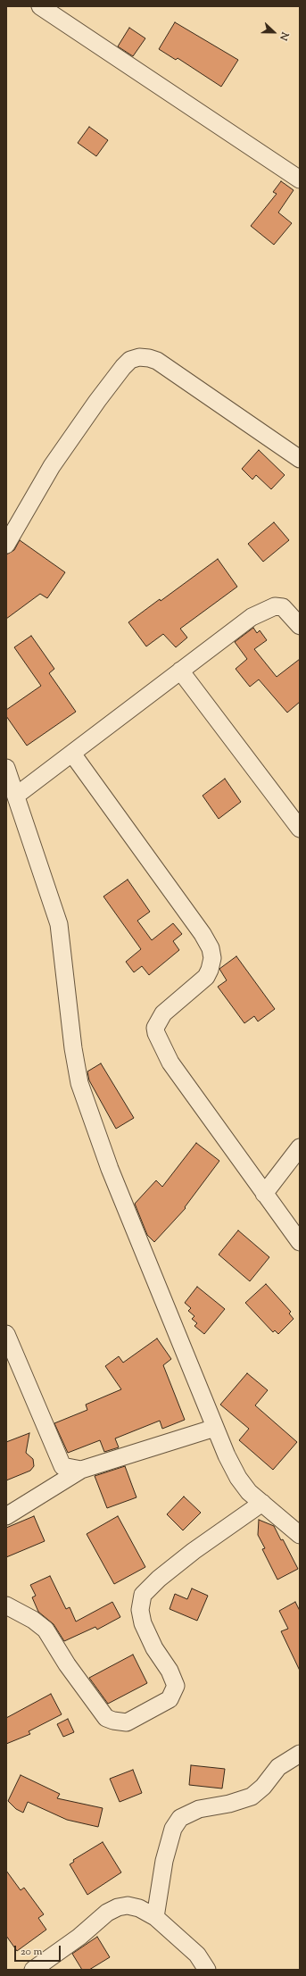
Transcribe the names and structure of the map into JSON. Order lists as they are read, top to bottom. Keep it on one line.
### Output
{"scale_bar":"20 m","north":"right"}
